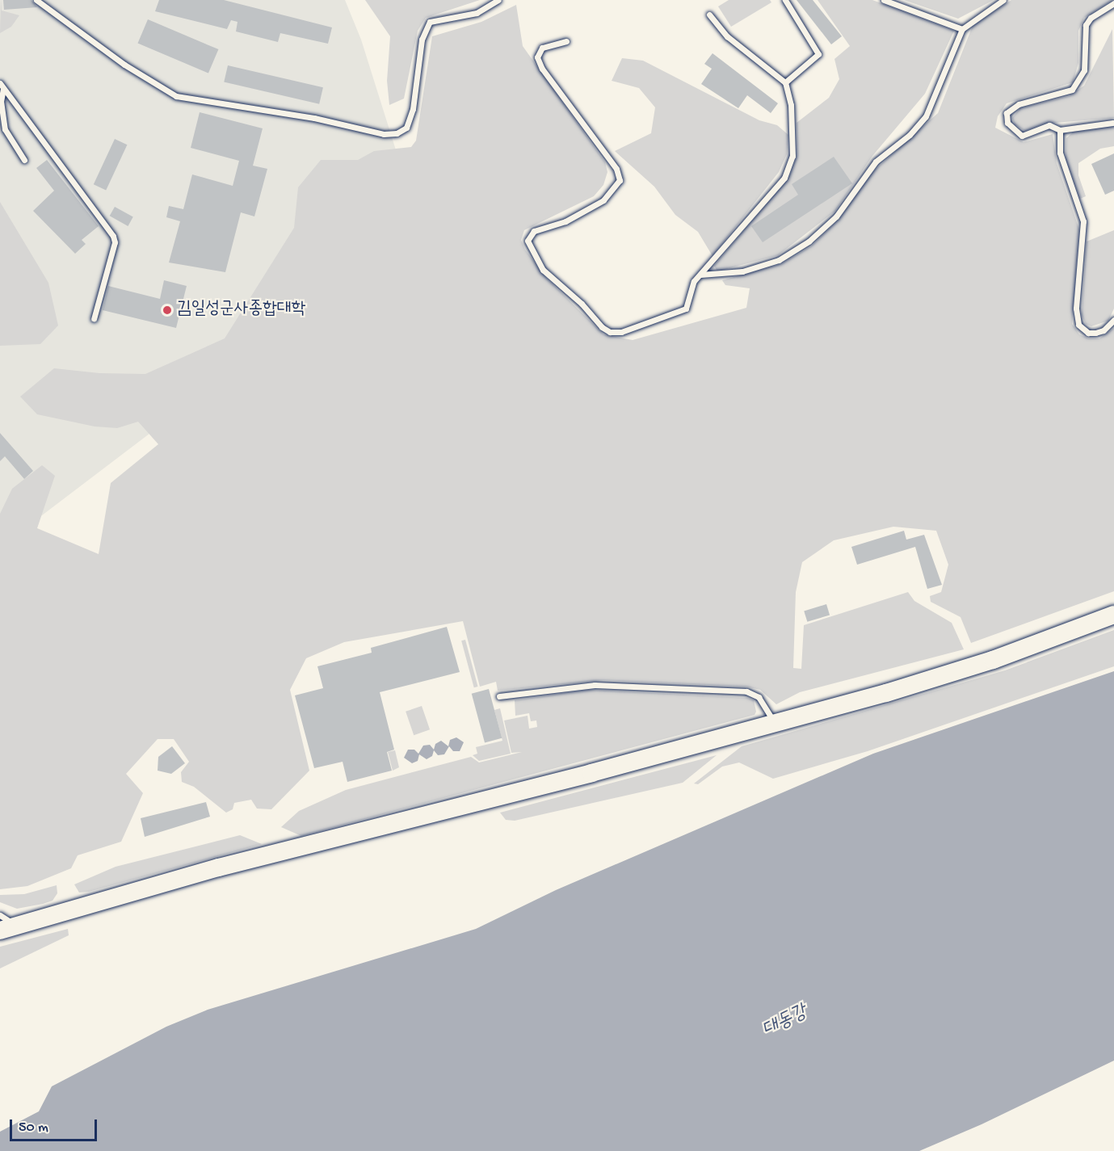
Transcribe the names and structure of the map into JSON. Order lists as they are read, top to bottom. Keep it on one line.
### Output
{"water":["대동강"],"places":["김일성군사종합대학"],"scale_bar":"50 m"}
